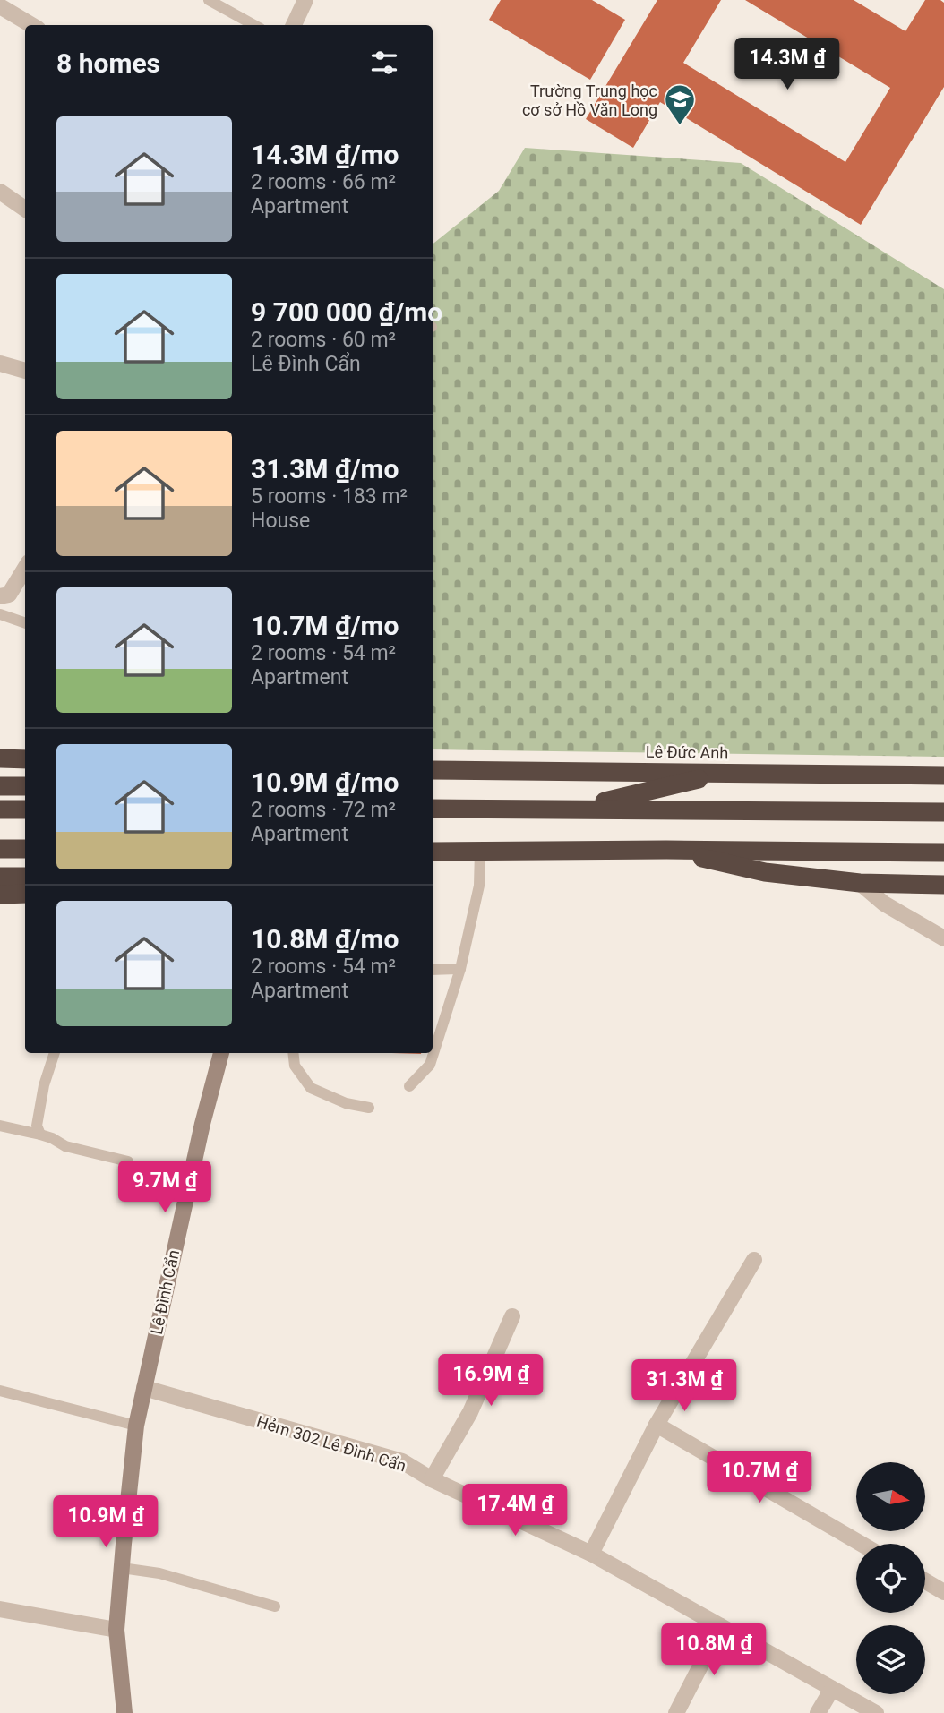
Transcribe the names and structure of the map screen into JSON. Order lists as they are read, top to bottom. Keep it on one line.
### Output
{"streets":{"highway":["Lê Đức Anh"],"street":["Lê Đình Cẩn","Hẻm 302 Lê Đình Cẩn"]},"crossings":[["Lê Đình Cẩn","Hẻm 302 Lê Đình Cẩn"]],"places":{"school or university":["Trường Trung học cơ sở Hồ Văn Long"]},"north":"right","page":{"heading":"8 homes","price":["14.3M ₫","9.7M ₫","16.9M ₫","31.3M ₫","10.7M ₫","17.4M ₫","10.9M ₫","10.8M ₫"],"list":[{"name":"14.3M ₫/mo","note":"2 rooms · 66 m² · Apartment"},{"name":"9 700 000 ₫/mo","note":"2 rooms · 60 m² · Lê Đình Cẩn"},{"name":"31.3M ₫/mo","note":"5 rooms · 183 m² · House"},{"name":"10.7M ₫/mo","note":"2 rooms · 54 m² · Apartment"},{"name":"10.9M ₫/mo","note":"2 rooms · 72 m² · Apartment"},{"name":"10.8M ₫/mo","note":"2 rooms · 54 m² · Apartment"}]}}
